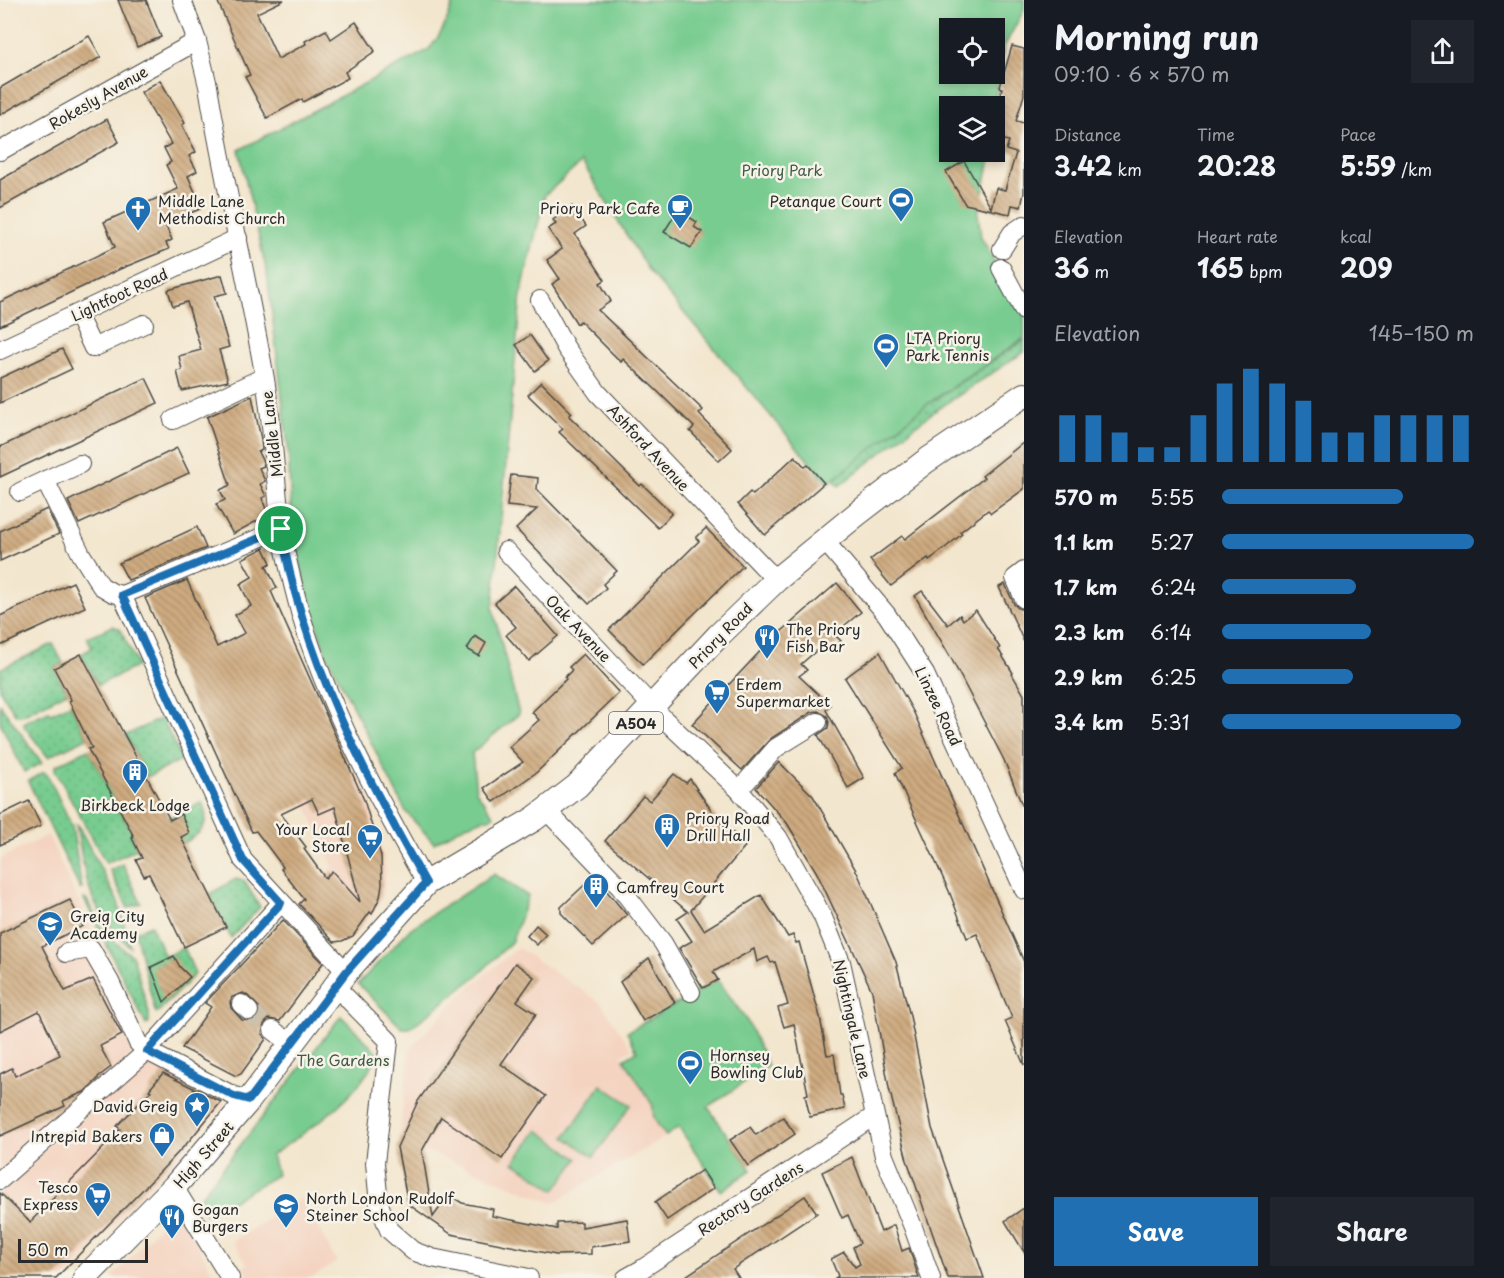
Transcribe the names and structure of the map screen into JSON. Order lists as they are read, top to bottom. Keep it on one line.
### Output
{"streets":{"main road":["Priory Road","A504","High Street"],"street":["Rokesly Avenue","Lightfoot Road","Middle Lane","Ashford Avenue","Oak Avenue","Linzee Road","Nightingale Lane","Rectory Gardens"]},"crossings":[["Rokesly Avenue","Middle Lane"],["Lightfoot Road","Middle Lane"],["Middle Lane","Priory Road"],["Middle Lane","High Street"],["Ashford Avenue","Priory Road"],["Oak Avenue","Priory Road"],["Oak Avenue","Nightingale Lane"],["Priory Road","Linzee Road"],["Priory Road","Nightingale Lane"],["Priory Road","High Street"],["Nightingale Lane","Rectory Gardens"]],"parks":["Priory Park","The Gardens"],"places":{"sports":["Petanque Court","LTA Priory Park Tennis","Hornsey Bowling Club"],"cafe":["Priory Park Cafe"],"church":["Middle Lane Methodist Church"],"restaurant":["The Priory Fish Bar","Gogan Burgers"],"supermarket":["Erdem Supermarket","Your Local Store","Tesco Express"],"building":["Birkbeck Lodge","Priory Road Drill Hall","Camfrey Court"],"school or university":["Greig City Academy","North London Rudolf Steiner School"],"place":["David Greig"],"shop":["Intrepid Bakers"]},"scale_bar":"50 m","page":{"heading":["Morning run","09:10 · 6 × 570 m"],"stats":[["Distance","3.42 km"],["Time","20:28"],["Pace","5:59 /km"],["Elevation","36 m"],["Heart rate","165 bpm"],["kcal","209"]],"chart":["Elevation","145–150 m"],"list":[{"name":"570 m","note":"5:55"},{"name":"1.1 km","note":"5:27"},{"name":"1.7 km","note":"6:24"},{"name":"2.3 km","note":"6:14"},{"name":"2.9 km","note":"6:25"},{"name":"3.4 km","note":"5:31"}],"buttons":["Save","Share"],"scale":"50 m"}}
